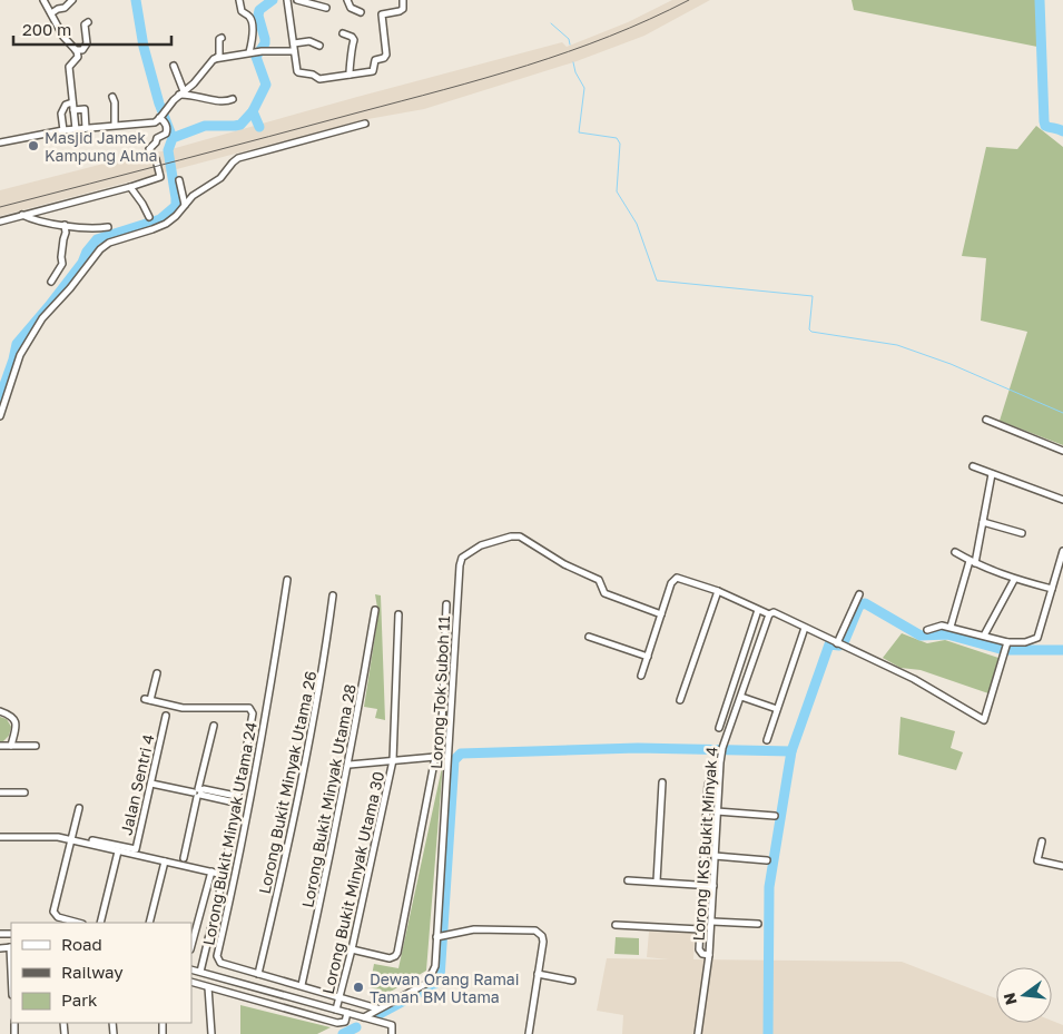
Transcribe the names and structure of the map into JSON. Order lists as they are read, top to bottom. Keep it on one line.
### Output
{"streets":{"street":["Lorong Tok Suboh 11","Lorong Bukit Minyak Utama 26","Jalan Sentri 4","Lorong Bukit Minyak Utama 28","Lorong Bukit Minyak Utama 24","Lorong IKS Bukit Minyak 4","Lorong Bukit Minyak Utama 30"]},"crossings":[["Lorong Tok Suboh 11","Lorong Bukit Minyak Utama 24"],["Lorong Bukit Minyak Utama 26","Lorong Bukit Minyak Utama 24"],["Lorong Bukit Minyak Utama 28","Lorong Bukit Minyak Utama 24"],["Lorong Bukit Minyak Utama 24","Lorong Bukit Minyak Utama 30"]],"places":["Masjid Jamek Kampung Alma","Dewan Orang Ramai Taman BM Utama"],"legend":["Road","Railway","Park"],"scale_bar":"200 m","north":"left"}
